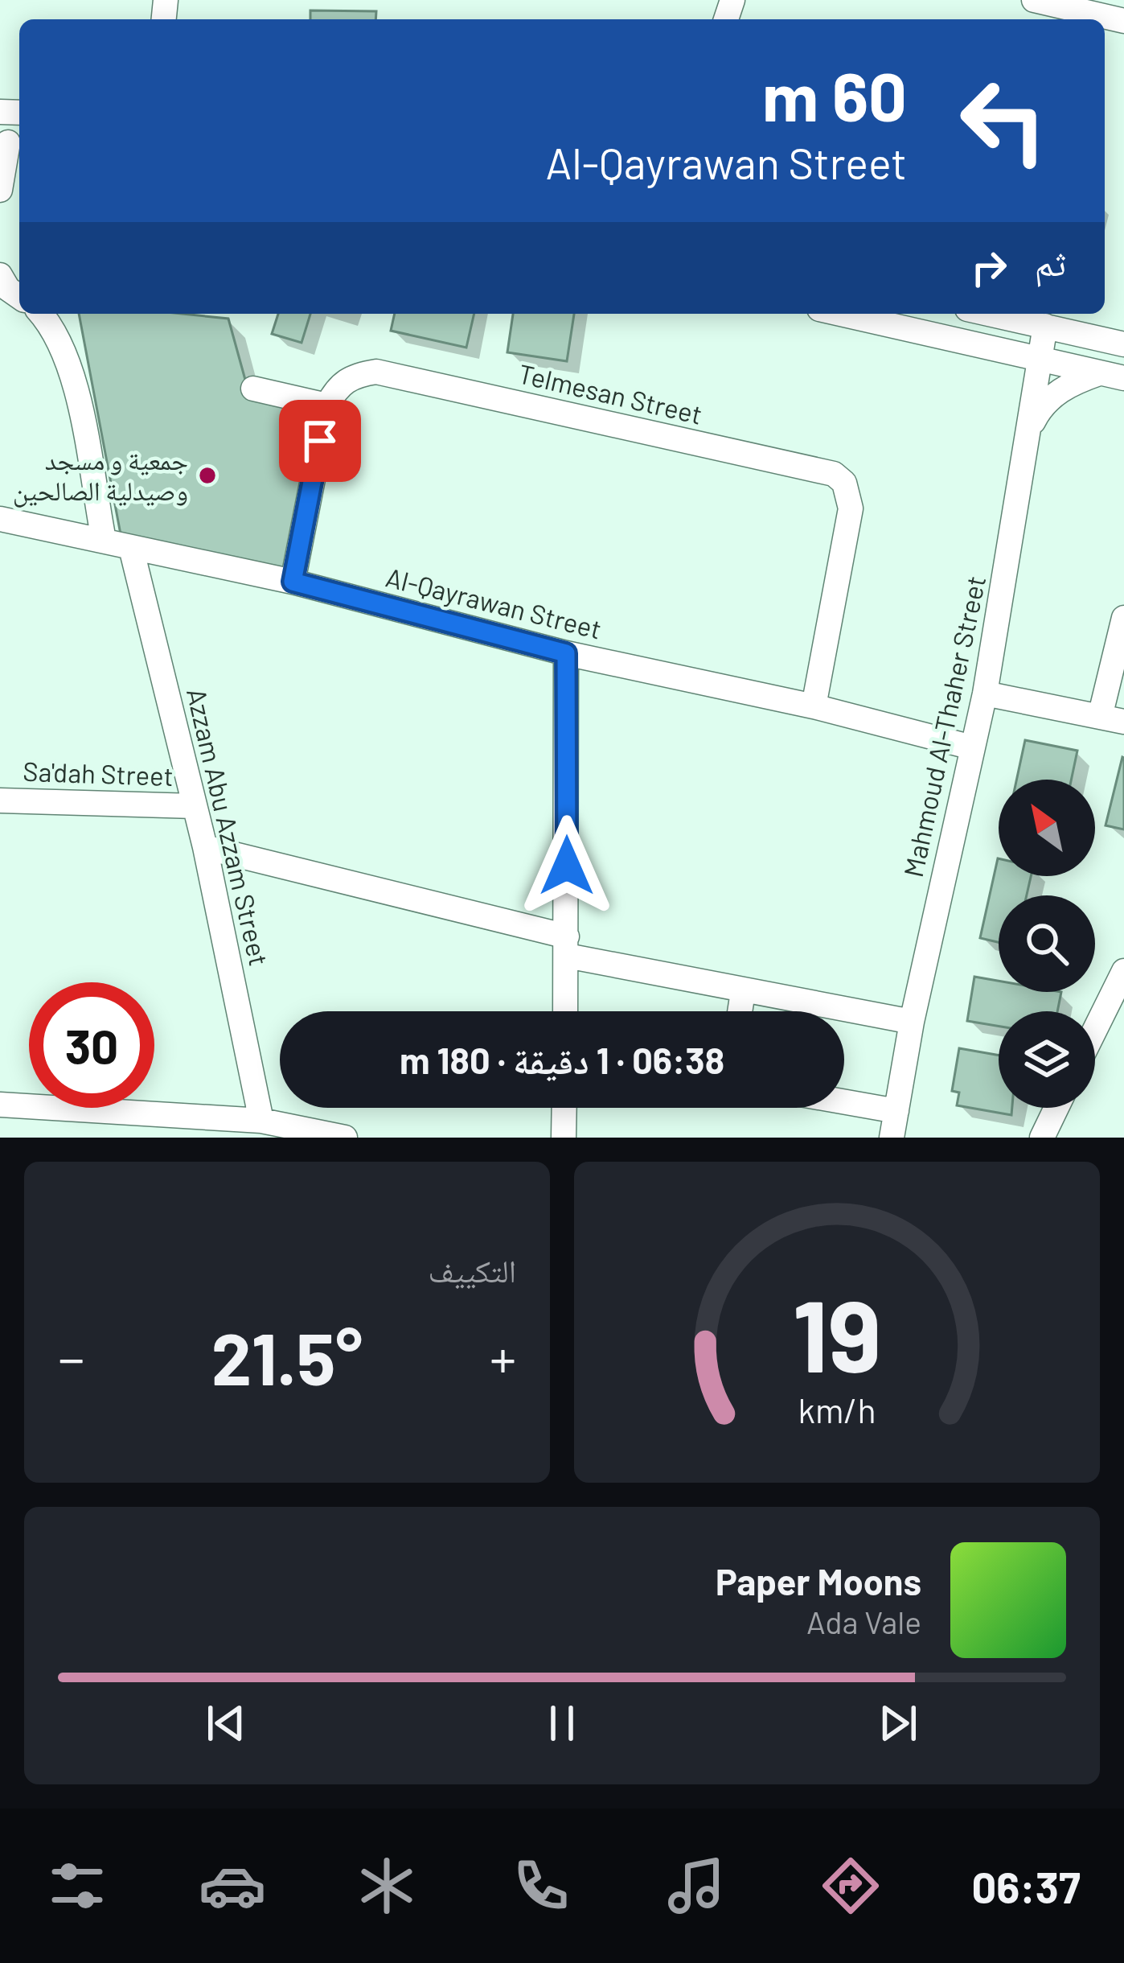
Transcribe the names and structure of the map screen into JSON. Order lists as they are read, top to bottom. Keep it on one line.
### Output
{"streets":{"street":["Telmesan Street","Al-Qayrawan Street","Mahmoud Al-Thaher Street","Sa'dah Street","Azzam Abu Azzam Street"]},"crossings":[["Telmesan Street","Al-Qayrawan Street"],["Al-Qayrawan Street","Mahmoud Al-Thaher Street"],["Al-Qayrawan Street","Azzam Abu Azzam Street"],["Sa'dah Street","Azzam Abu Azzam Street"]],"places":["جمعية و مسجد وصيدلية الصالحين"],"north":"top left","page":{"turn":["60 m","Al-Qayrawan Street"],"then":"ثم","limit":"30","trip":"06:38 · 1 دقيقة · 180 m","tile":"التكييف","heat":["−","21.5°","+"],"song":["Paper Moons","Ada Vale"],"tabs":"06:37","gauge":["19","km/h"]}}
